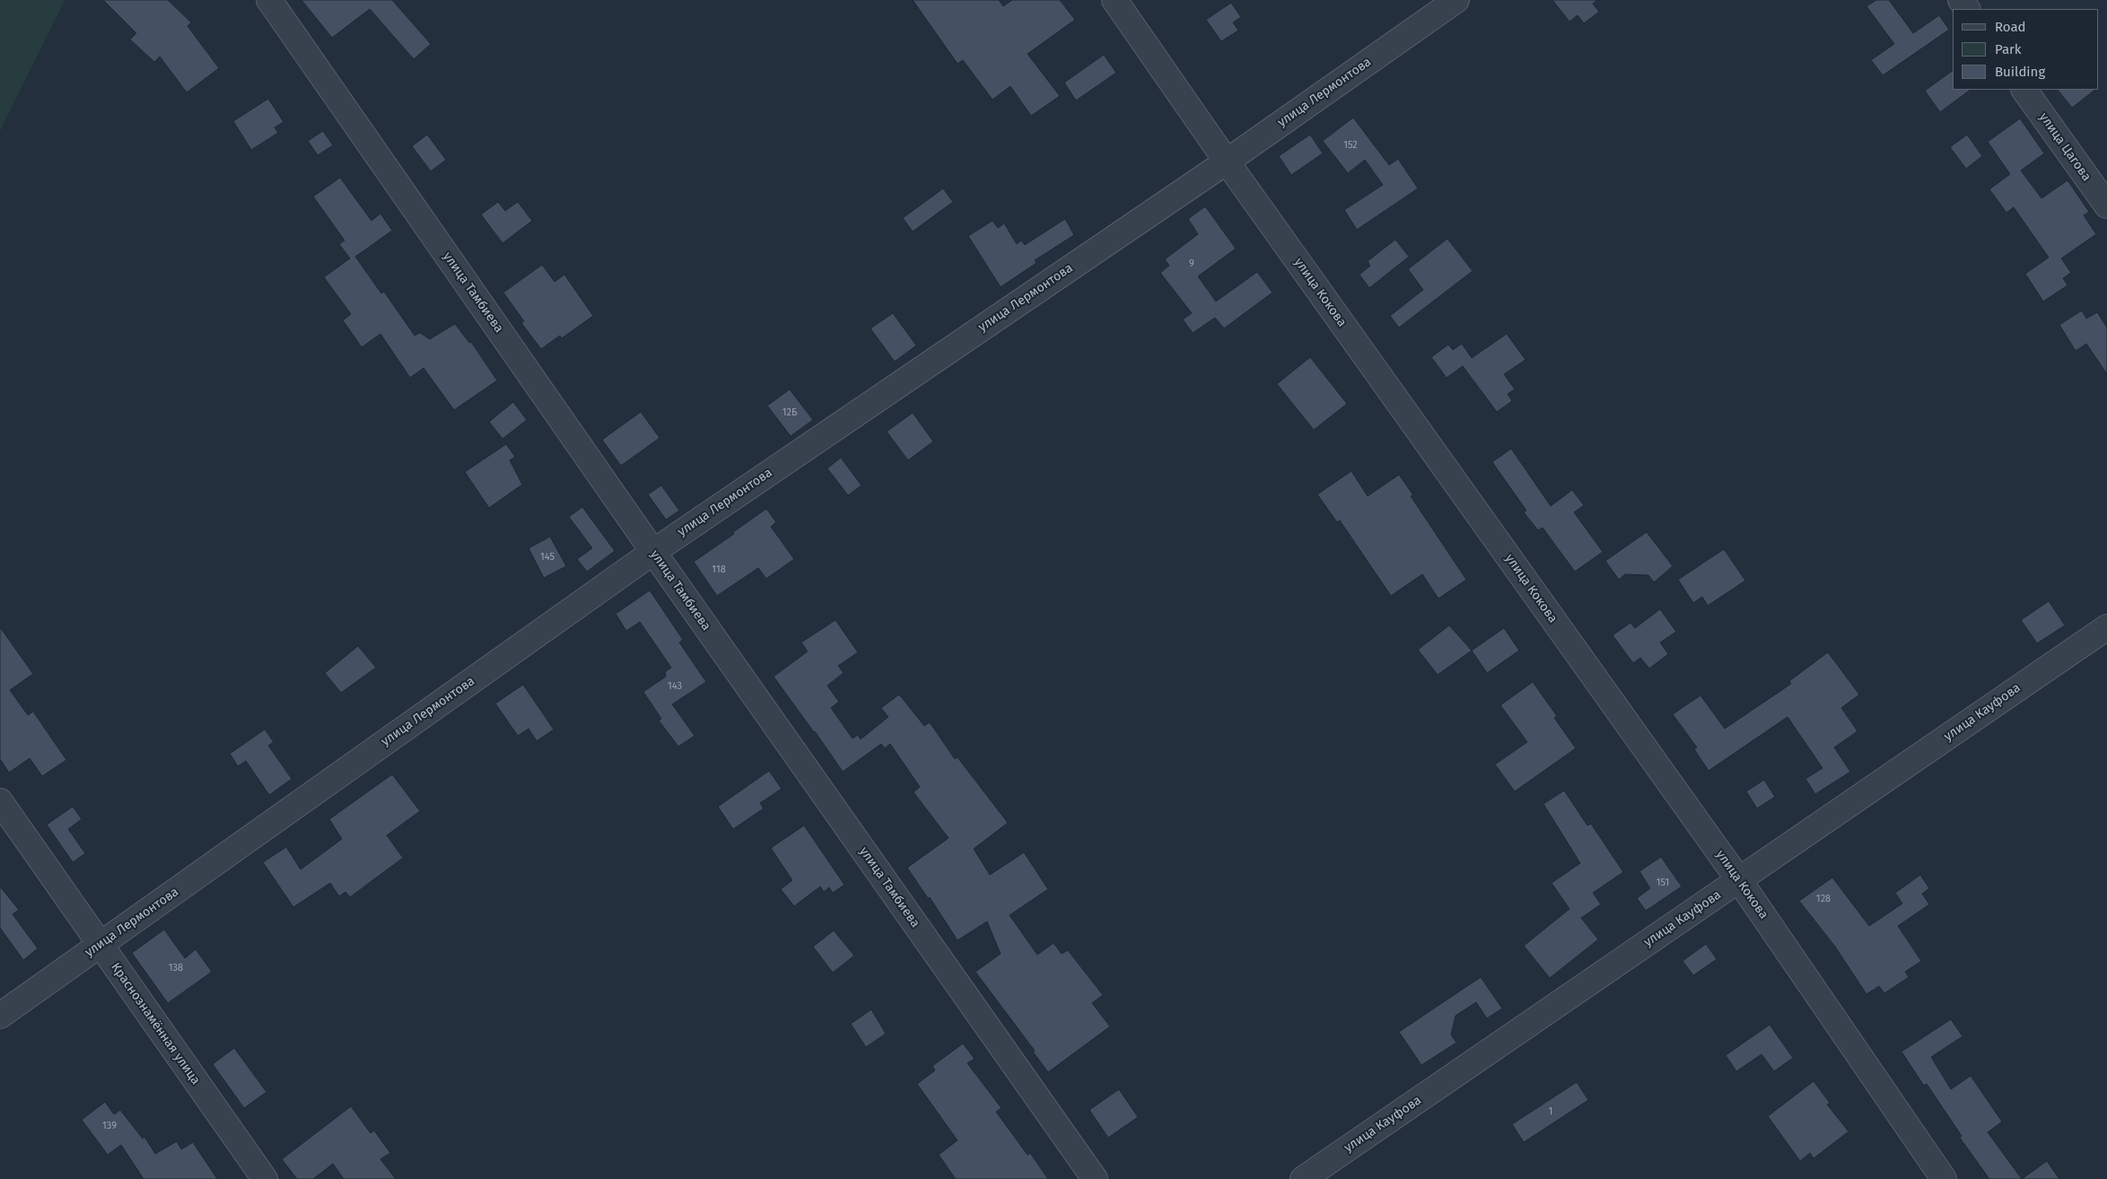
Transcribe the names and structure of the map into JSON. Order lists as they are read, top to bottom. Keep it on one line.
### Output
{"streets":{"street":["улица Лермонтова","улица Цагова","улица Тамбиева","улица Кокова","улица Кауфова","Краснознамённая улица"]},"crossings":[["улица Лермонтова","улица Тамбиева"],["улица Лермонтова","улица Кокова"],["улица Лермонтова","Краснознамённая улица"],["улица Кокова","улица Кауфова"]],"house_numbers":["152","9","12Б","145","118","143","151","128","138","1","139"],"legend":["Road","Park","Building"]}
